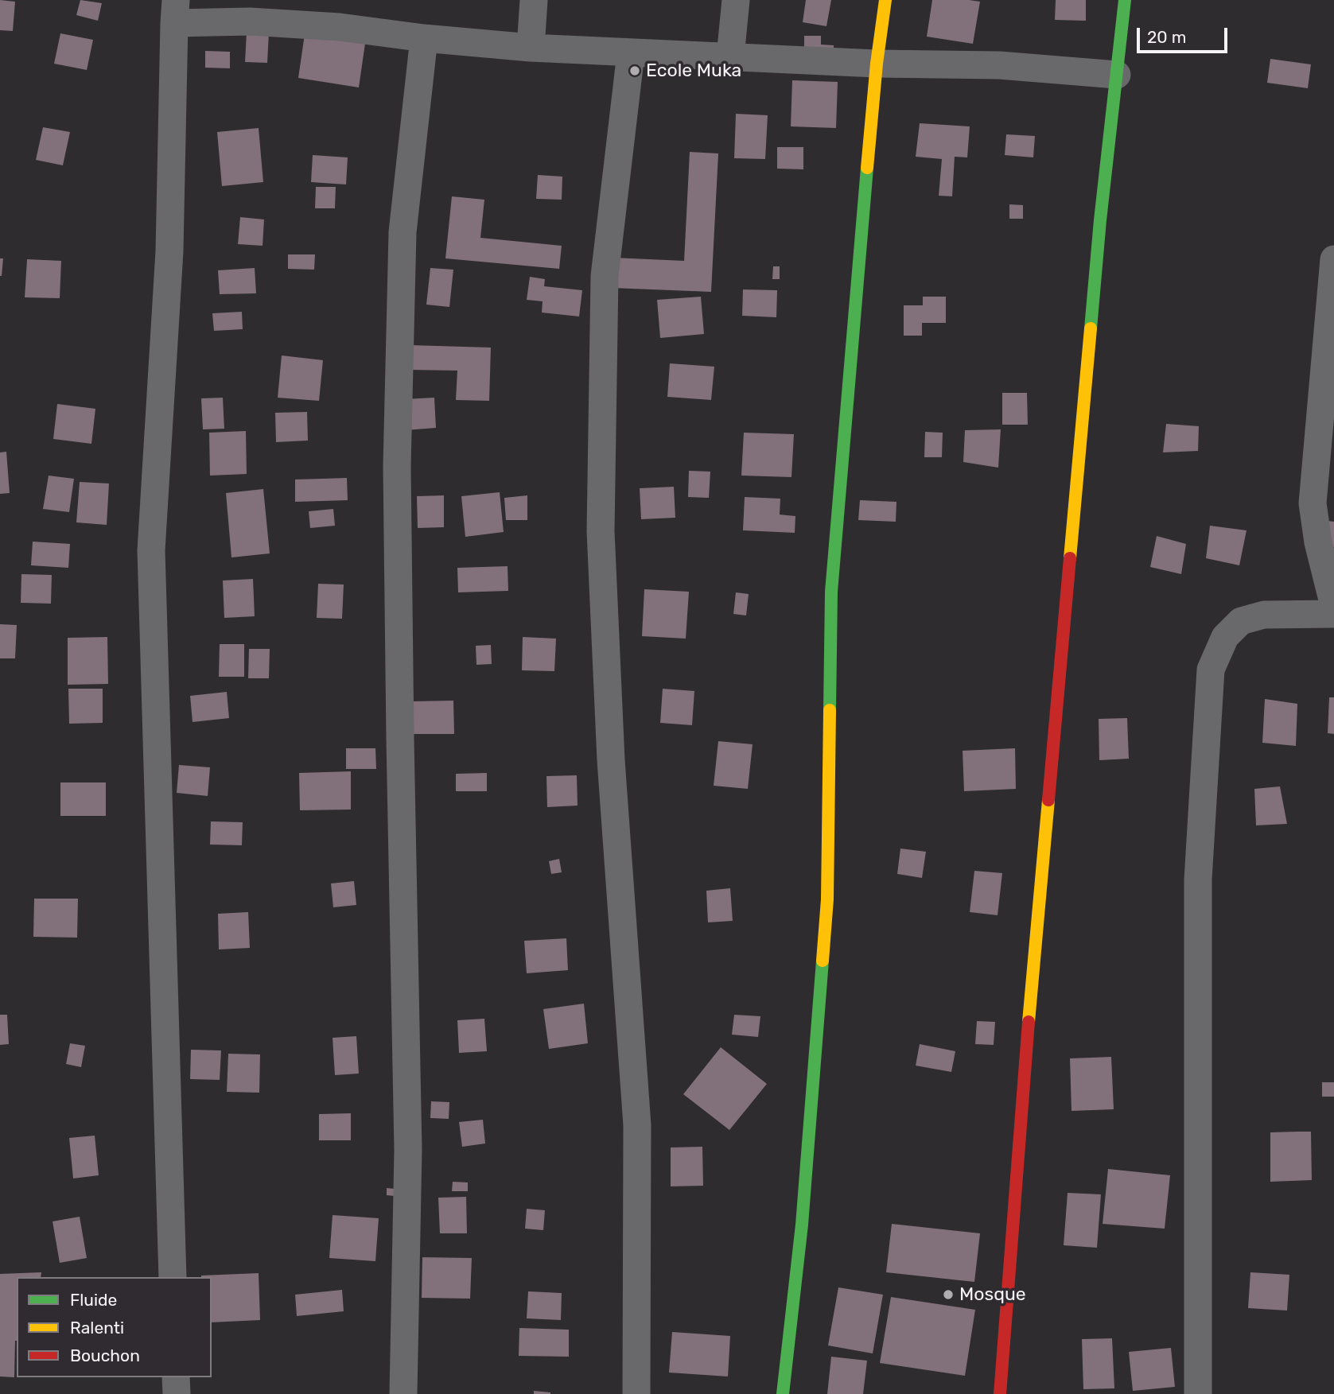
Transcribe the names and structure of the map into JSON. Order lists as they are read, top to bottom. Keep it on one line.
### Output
{"places":["Ecole Muka","Mosque"],"legend":["Fluide","Ralenti","Bouchon"],"scale_bar":"20 m"}
